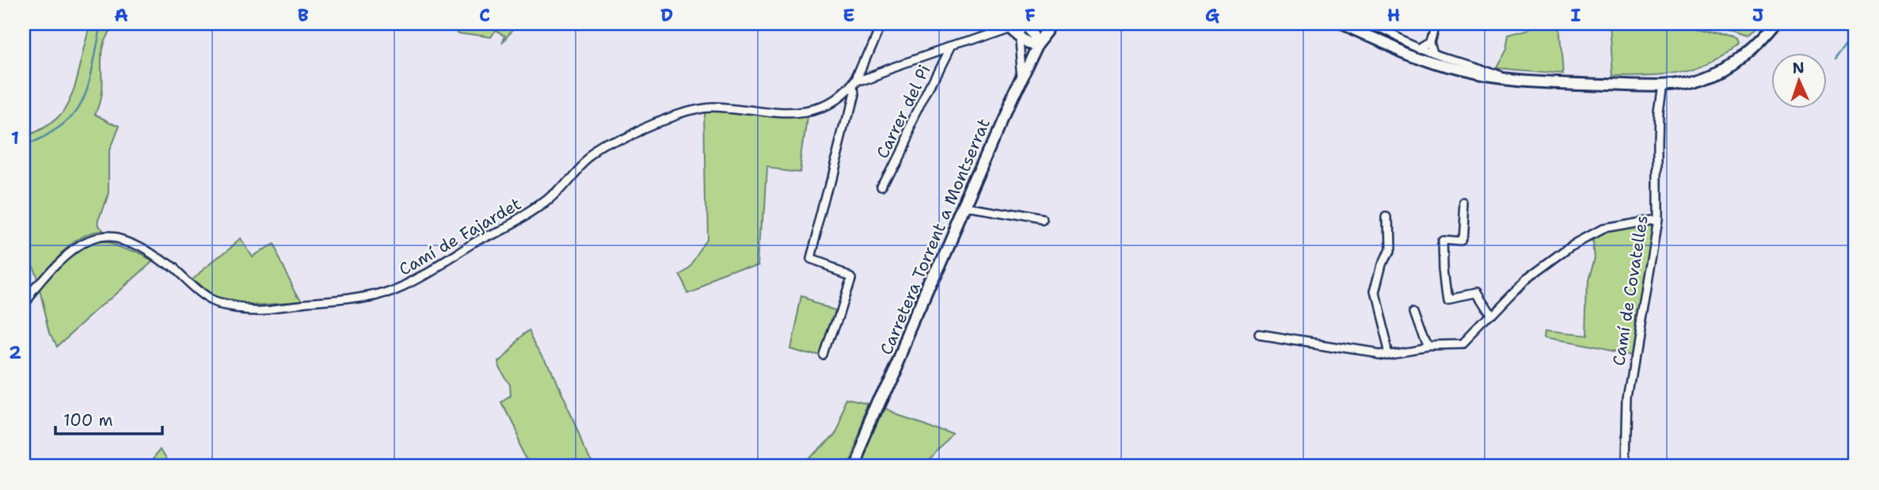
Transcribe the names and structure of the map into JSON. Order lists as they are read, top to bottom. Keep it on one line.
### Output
{"streets":{"main road":["Carretera Torrent a Montserrat"],"street":["Carrer del Pi","Camí de Fajardet","Camí de Covatelles"]},"crossings":[["Carrer del Pi","Camí de Fajardet"]],"scale_bar":"100 m","north":"top","grid":{"columns":["A","B","C","D","E","F","G","H","I","J"],"rows":["1","2"]}}
